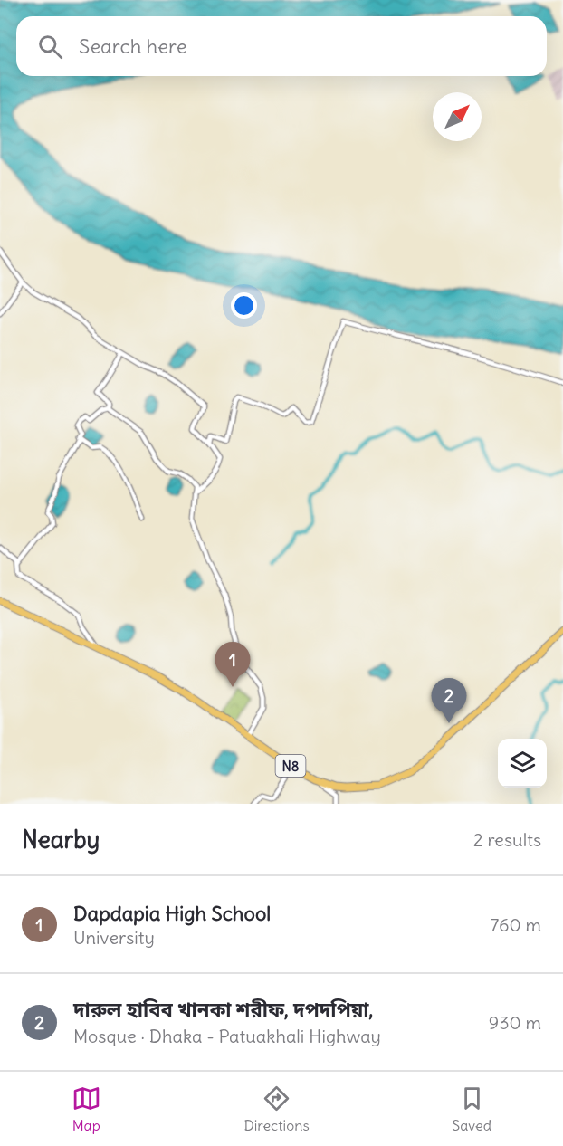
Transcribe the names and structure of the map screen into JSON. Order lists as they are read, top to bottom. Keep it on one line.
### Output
{"streets":{"highway":["N8"]},"north":"top right","page":{"search":"Search here","pins":["1","2"],"heading":["Nearby","2 results"],"list":[{"mark":"1","name":"Dapdapia High School","note":"University","value":"760 m"},{"mark":"2","name":"দারুল হাবিব খানকা শরীফ, দপদপিয়া,","note":"Mosque · Dhaka - Patuakhali Highway","value":"930 m"}],"nav":["Map","Directions","Saved"]}}
